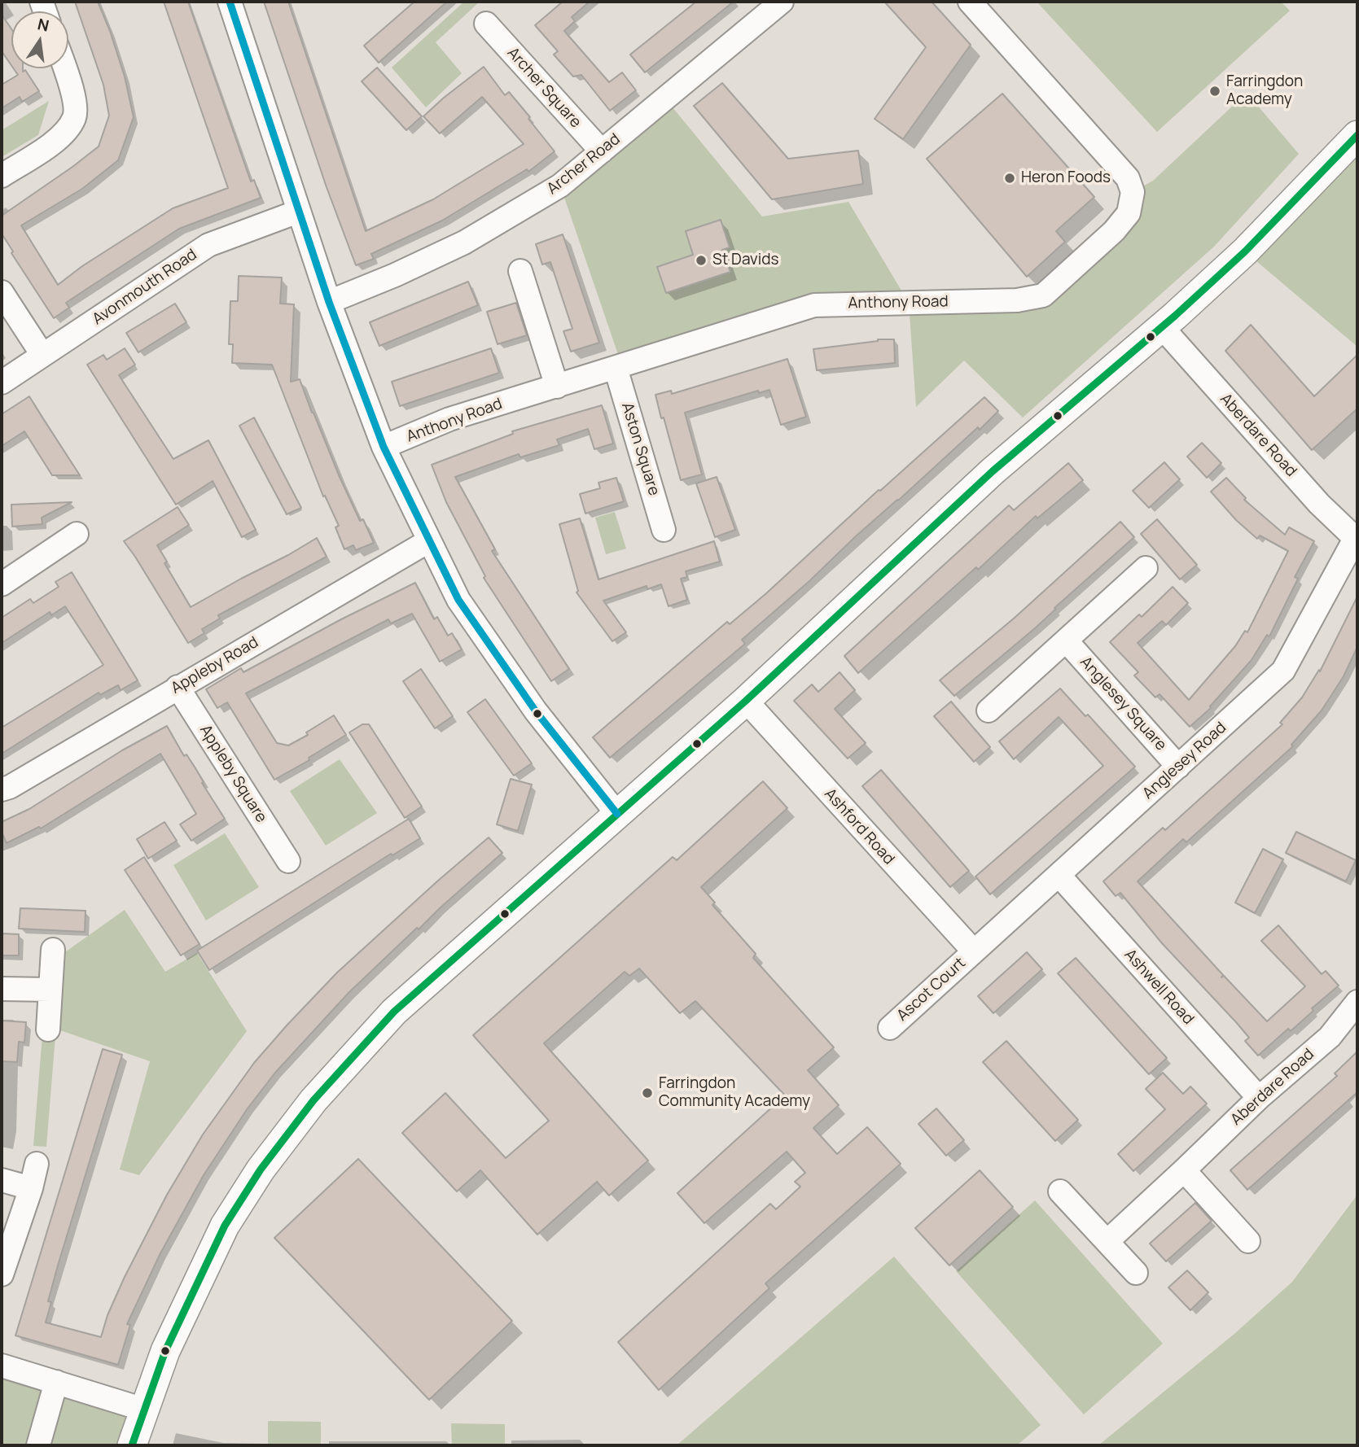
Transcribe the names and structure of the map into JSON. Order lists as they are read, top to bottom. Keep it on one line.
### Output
{"streets":{"street":["Archer Square","Archer Road","Avonmouth Road","Anthony Road","Aberdare Road","Aston Square","Appleby Road","Anglesey Square","Anglesey Road","Appleby Square","Ashford Road","Ashwell Road","Ascot Court"]},"crossings":[["Archer Square","Archer Road"],["Anthony Road","Aston Square"],["Aberdare Road","Anglesey Road"],["Aberdare Road","Ashwell Road"],["Appleby Road","Appleby Square"],["Anglesey Square","Anglesey Road"],["Anglesey Road","Ashford Road"],["Anglesey Road","Ashwell Road"],["Anglesey Road","Ascot Court"],["Ashford Road","Ascot Court"]],"places":["Farringdon Academy","Heron Foods","St Davids","Farringdon Community Academy"],"north":"top"}
